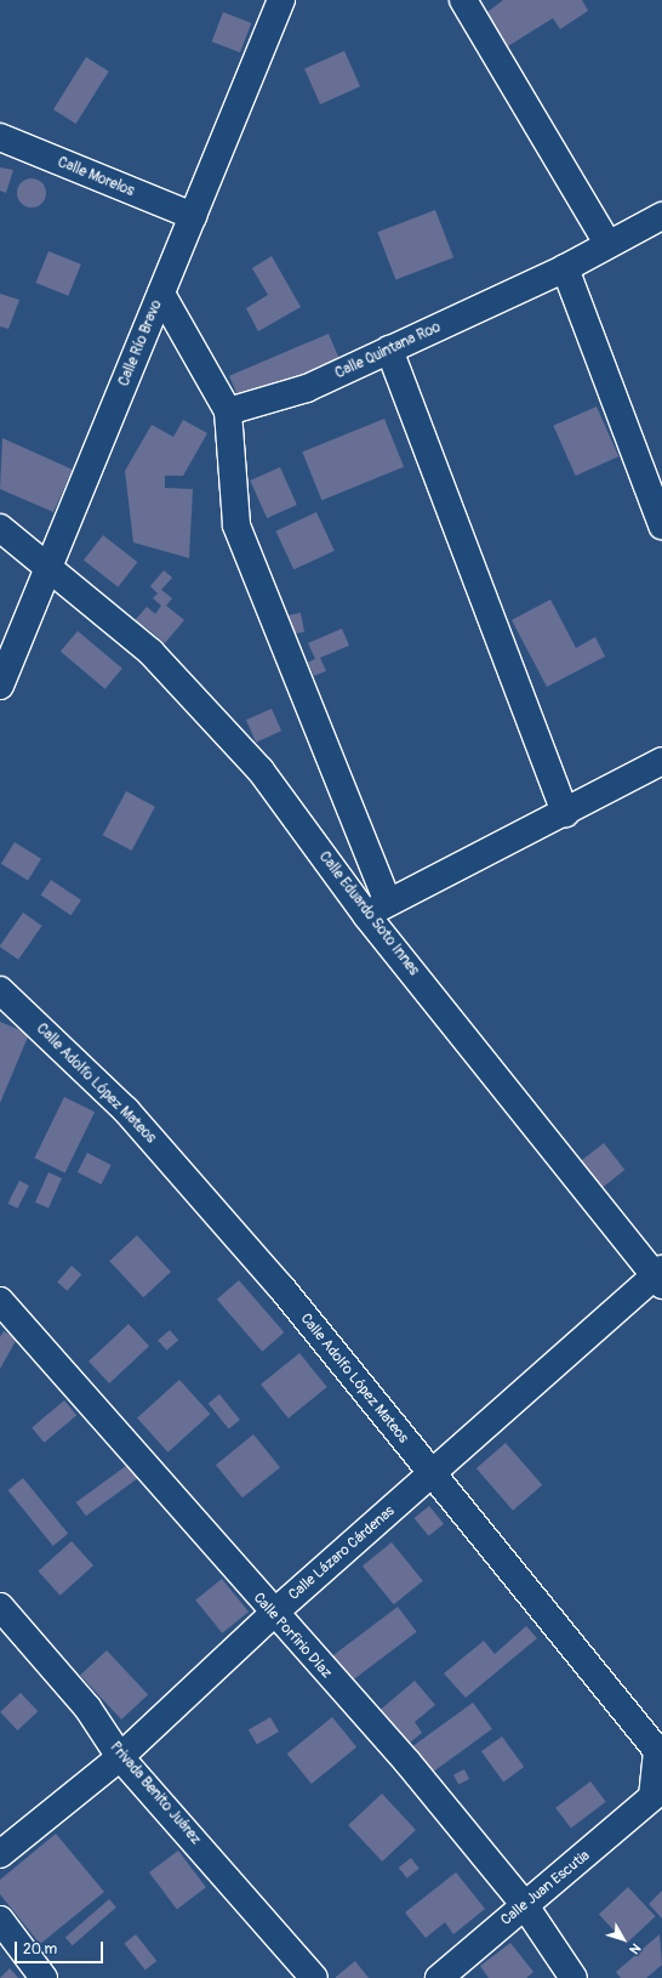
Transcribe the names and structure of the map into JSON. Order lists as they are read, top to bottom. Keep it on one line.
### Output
{"streets":{"street":["Calle Morelos","Calle Río Bravo","Calle Quintana Roo","Calle Eduardo Soto Innes","Calle Adolfo López Mateos","Calle Lázaro Cárdenas","Calle Porfirio Díaz","Privada Benito Juárez","Calle Juan Escutia"]},"crossings":[["Calle Morelos","Calle Río Bravo"],["Calle Río Bravo","Calle Eduardo Soto Innes"],["Calle Eduardo Soto Innes","Calle Lázaro Cárdenas"],["Calle Adolfo López Mateos","Calle Lázaro Cárdenas"],["Calle Adolfo López Mateos","Calle Juan Escutia"],["Calle Lázaro Cárdenas","Calle Porfirio Díaz"],["Calle Lázaro Cárdenas","Privada Benito Juárez"],["Calle Porfirio Díaz","Calle Juan Escutia"]],"scale_bar":"20 m","north":"bottom right"}
